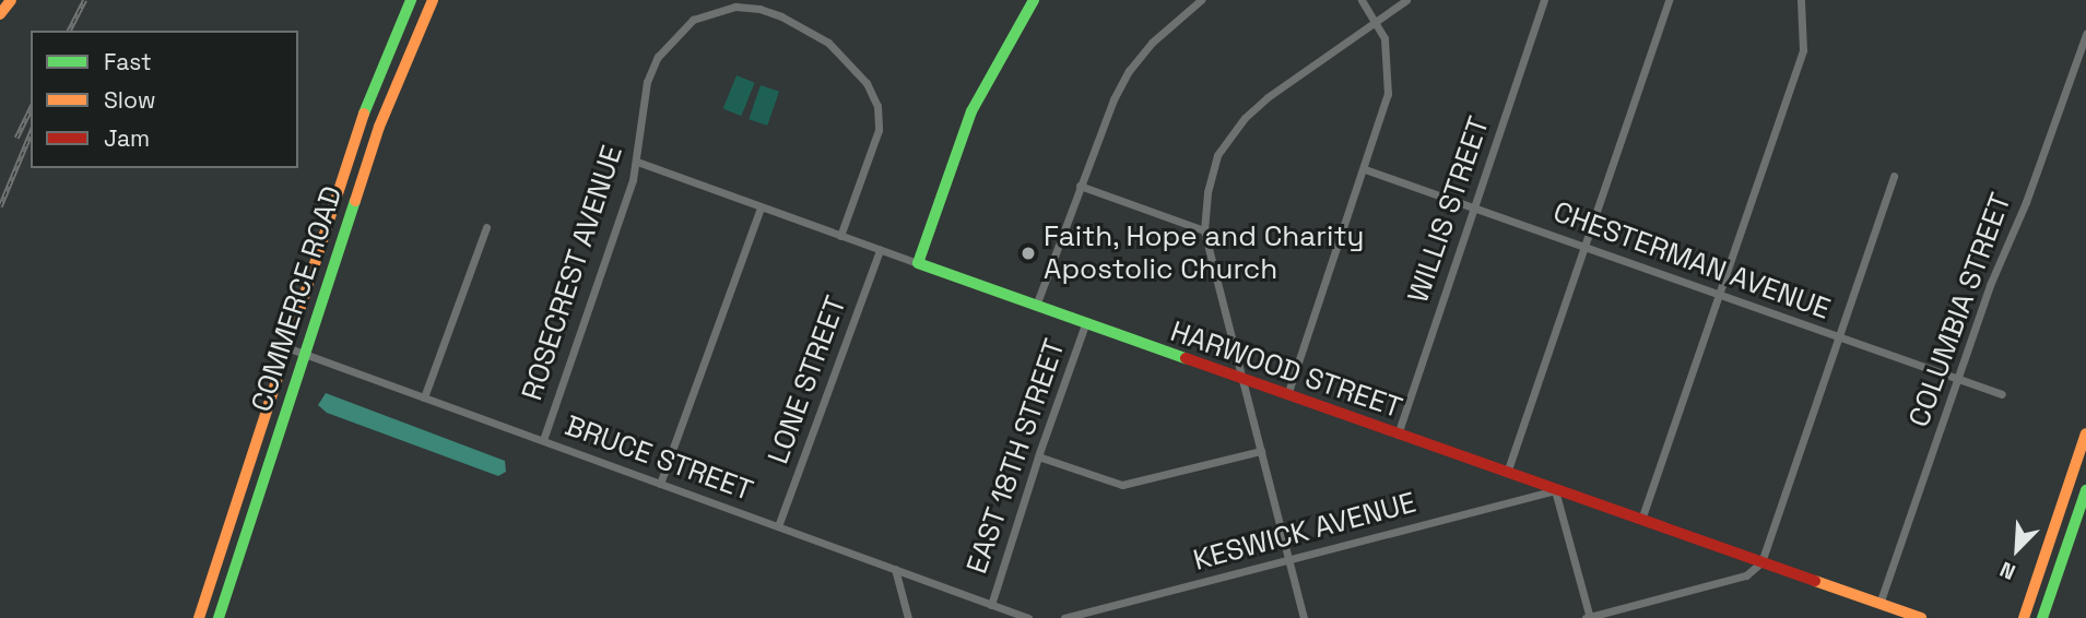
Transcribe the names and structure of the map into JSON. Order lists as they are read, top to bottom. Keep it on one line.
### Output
{"streets":{"main road":["COMMERCE ROAD","HARWOOD STREET"],"street":["WILLIS STREET","CHESTERMAN AVENUE","ROSECREST AVENUE","COLUMBIA STREET","LONE STREET","EAST 18TH STREET","BRUCE STREET","KESWICK AVENUE"]},"crossings":[["WILLIS STREET","CHESTERMAN AVENUE"],["WILLIS STREET","HARWOOD STREET"],["CHESTERMAN AVENUE","COLUMBIA STREET"],["ROSECREST AVENUE","HARWOOD STREET"],["ROSECREST AVENUE","BRUCE STREET"],["COMMERCE ROAD","BRUCE STREET"],["COLUMBIA STREET","HARWOOD STREET"],["HARWOOD STREET","LONE STREET"],["HARWOOD STREET","EAST 18TH STREET"],["HARWOOD STREET","KESWICK AVENUE"],["LONE STREET","BRUCE STREET"],["EAST 18TH STREET","BRUCE STREET"]],"places":["Faith, Hope and Charity Apostolic Church"],"legend":["Fast","Slow","Jam"],"north":"bottom left"}
